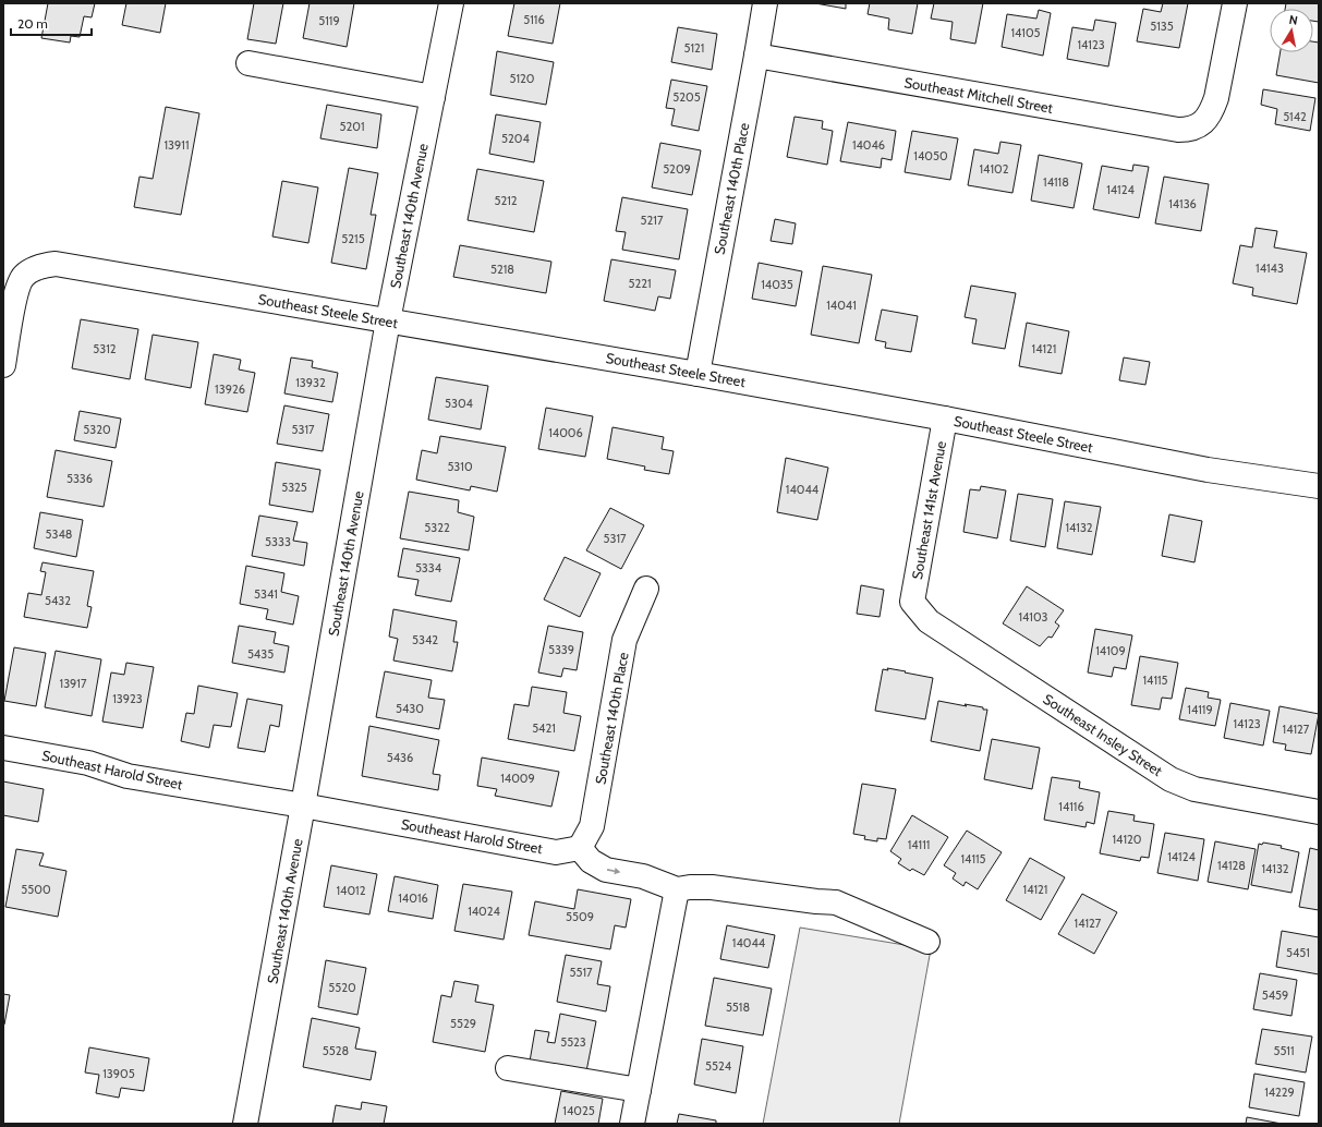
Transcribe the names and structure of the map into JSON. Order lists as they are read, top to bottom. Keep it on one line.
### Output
{"streets":{"street":["Southeast Mitchell Street","Southeast 140th Place","Southeast 140th Avenue","Southeast Steele Street","Southeast 141st Avenue","Southeast Insley Street","Southeast Harold Street"]},"crossings":[["Southeast Mitchell Street","Southeast 140th Place"],["Southeast 140th Place","Southeast Steele Street"],["Southeast 140th Place","Southeast Harold Street"],["Southeast 140th Avenue","Southeast Steele Street"],["Southeast 140th Avenue","Southeast Harold Street"],["Southeast Steele Street","Southeast 141st Avenue"],["Southeast 141st Avenue","Southeast Insley Street"]],"house_numbers":["5116","5119","5135","14105","14123","5121","5120","5205","5142","5201","5204","13911","14046","14050","5209","14102","14118","14124","5212","14136","5217","5215","14143","5218","5221","14035","14041","5312","14121","13932","13926","5304","5320","5317","14006","5310","5336","5325","14044","5322","14132","5348","5317","5333","5334","5341","5432","14103","5342","5339","14109","5435","14115","13917","13923","5430","14119","14123","5421","14127","5436","14009","14116","14120","14111","14124","14115","14128","14132","5500","14121","14012","14016","14024","5509","14127","14044","5451","5517","5520","5459","5518","5529","5523","5528","5511","5524","13905","14229","14025"],"scale_bar":"20 m","north":"top"}
